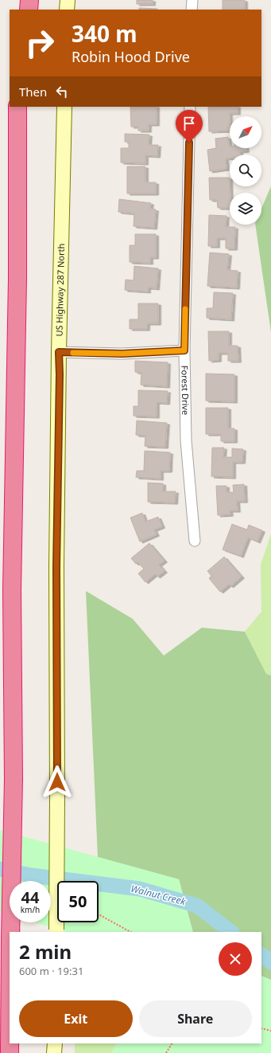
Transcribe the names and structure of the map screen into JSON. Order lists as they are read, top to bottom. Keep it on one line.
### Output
{"streets":{"main road":["US Highway 287 North"],"street":["Forest Drive"]},"water":["Walnut Creek"],"north":"top right","page":{"turn":["340 m","Robin Hood Drive"],"then":"Then","speed":"44 km/h","limit":"50","heading":["2 min","600 m · 19:31"],"buttons":["Exit","Share"]}}
